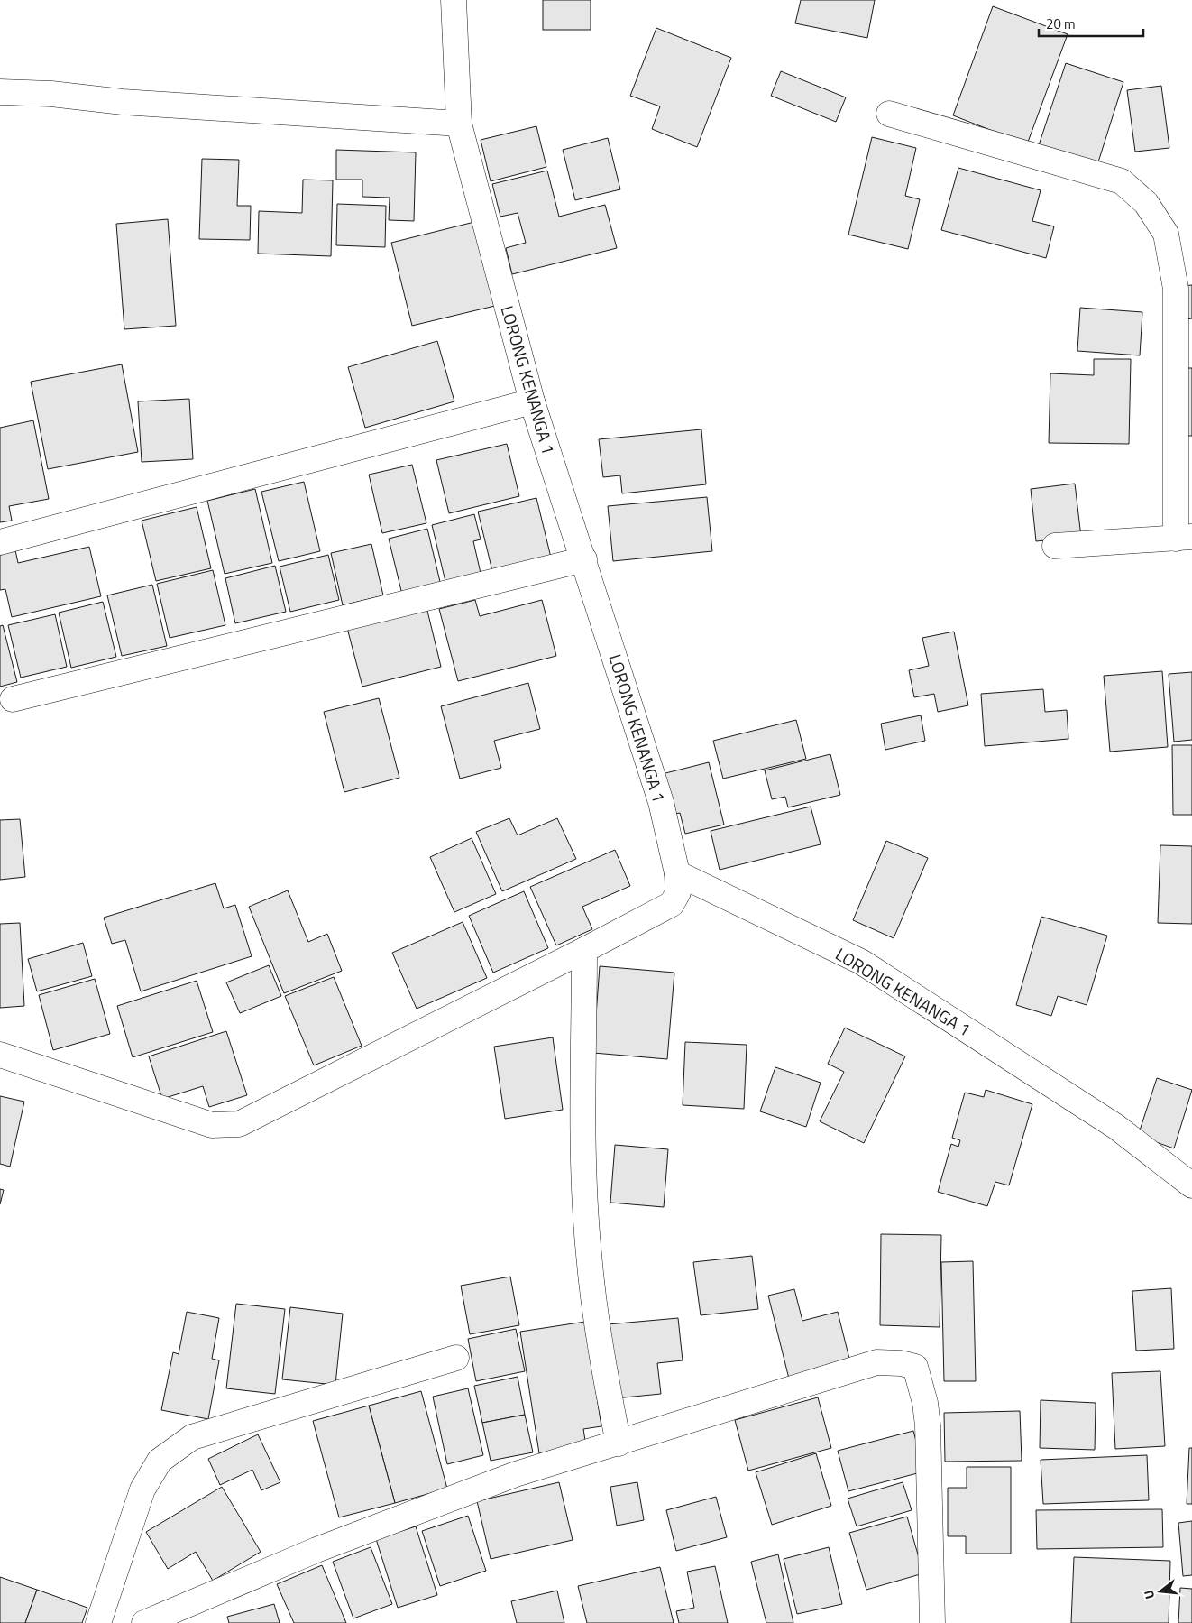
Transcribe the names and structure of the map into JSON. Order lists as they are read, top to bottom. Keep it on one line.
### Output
{"streets":{"street":["LORONG KENANGA 1"]},"scale_bar":"20 m","north":"left"}
